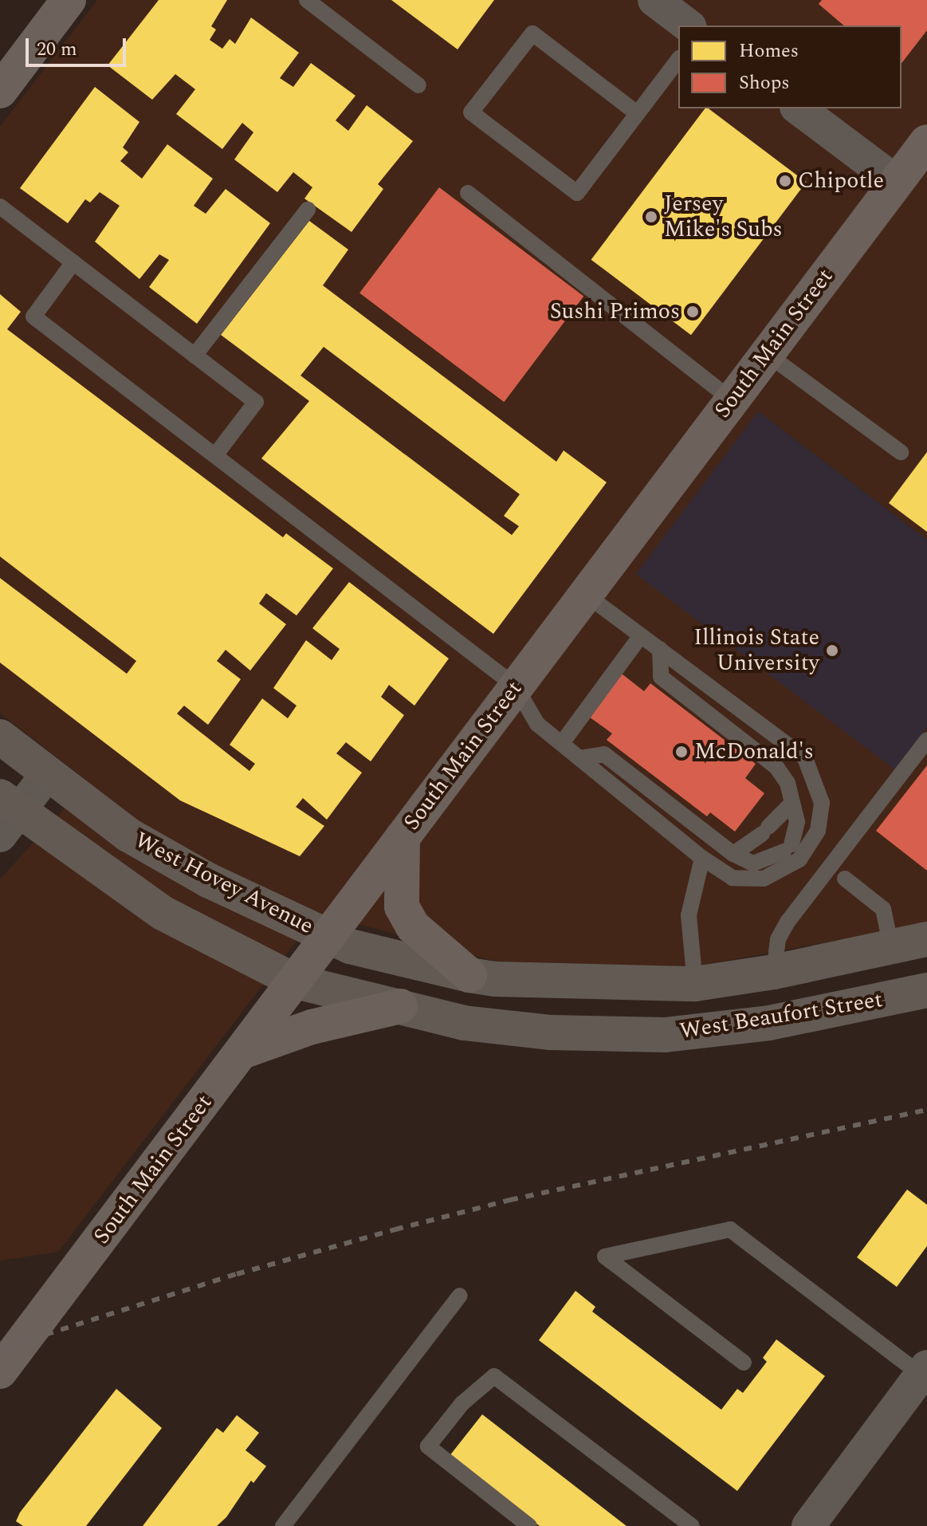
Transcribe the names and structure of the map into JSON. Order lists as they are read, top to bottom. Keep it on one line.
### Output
{"streets":{"main road":["South Main Street","West Hovey Avenue","West Beaufort Street"]},"crossings":[["South Main Street","West Hovey Avenue"],["South Main Street","West Beaufort Street"],["West Hovey Avenue","West Beaufort Street"]],"places":["Chipotle","Jersey Mike's Subs","Sushi Primos","Illinois State University","McDonald's"],"legend":["Homes","Shops"],"scale_bar":"20 m"}
